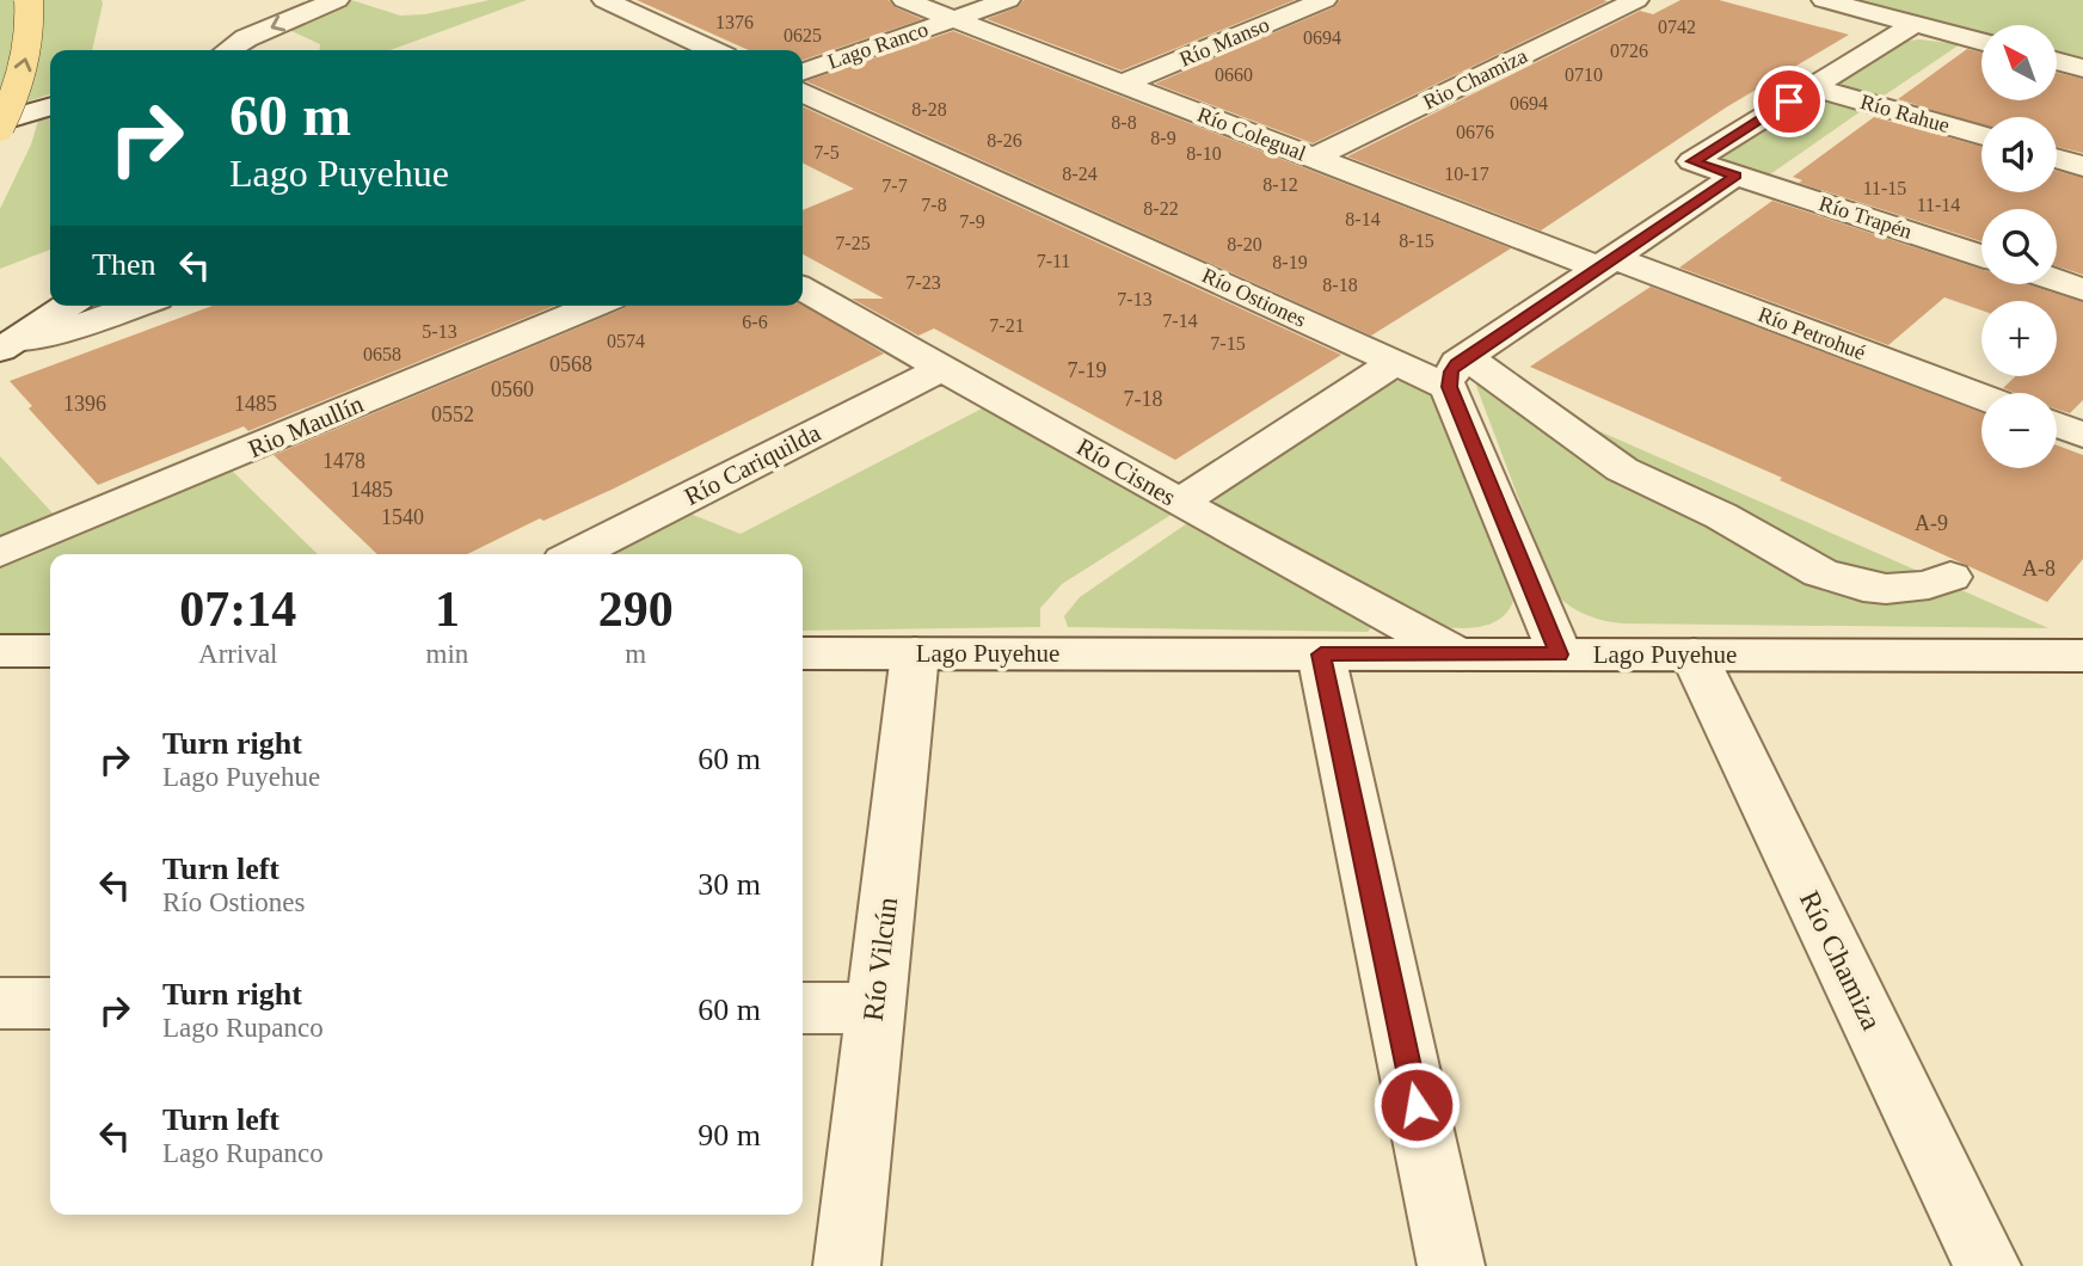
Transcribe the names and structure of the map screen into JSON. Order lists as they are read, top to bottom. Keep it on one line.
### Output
{"streets":{"street":["Río Manso","Lago Ranco","Rio Chamiza","Río Rahue","Río Colegual","Río Trapén","Río Ostiones","Río Petrohué","Rio Maullín","Río Cariquilda","Río Cisnes","Lago Puyehue","Río Vilcún","Río Chamiza"]},"crossings":[["Río Manso","Río Colegual"],["Lago Ranco","Río Colegual"],["Rio Chamiza","Río Colegual"],["Río Rahue","Río Trapén"],["Río Colegual","Río Petrohué"],["Río Cariquilda","Río Cisnes"],["Río Cisnes","Lago Puyehue"],["Lago Puyehue","Río Vilcún"],["Lago Puyehue","Río Chamiza"]],"house_numbers":["1376","0742","0625","0694","0726","0660","0710","0694","8-28","8-8","0676","8-9","8-26","7-5","8-10","8-24","10-17","8-12","7-7","11-15","7-8","11-14","8-22","8-14","7-9","8-15","7-25","8-20","7-11","8-19","7-23","8-18","7-13","7-14","6-6","7-21","5-13","0574","7-15","0658","0568","7-19","0560","7-18","1396","1485","0552","1478","1485","1540","A-9","A-8"],"north":"top left","page":{"map_buttons":["+","−"],"turn":["60 m","Lago Puyehue"],"then":"Then","eta":["07:14","Arrival","1","min","290","m"],"list":[{"name":"Turn right","note":"Lago Puyehue","value":"60 m"},{"name":"Turn left","note":"Río Ostiones","value":"30 m"},{"name":"Turn right","note":"Lago Rupanco","value":"60 m"},{"name":"Turn left","note":"Lago Rupanco","value":"90 m"}]}}
